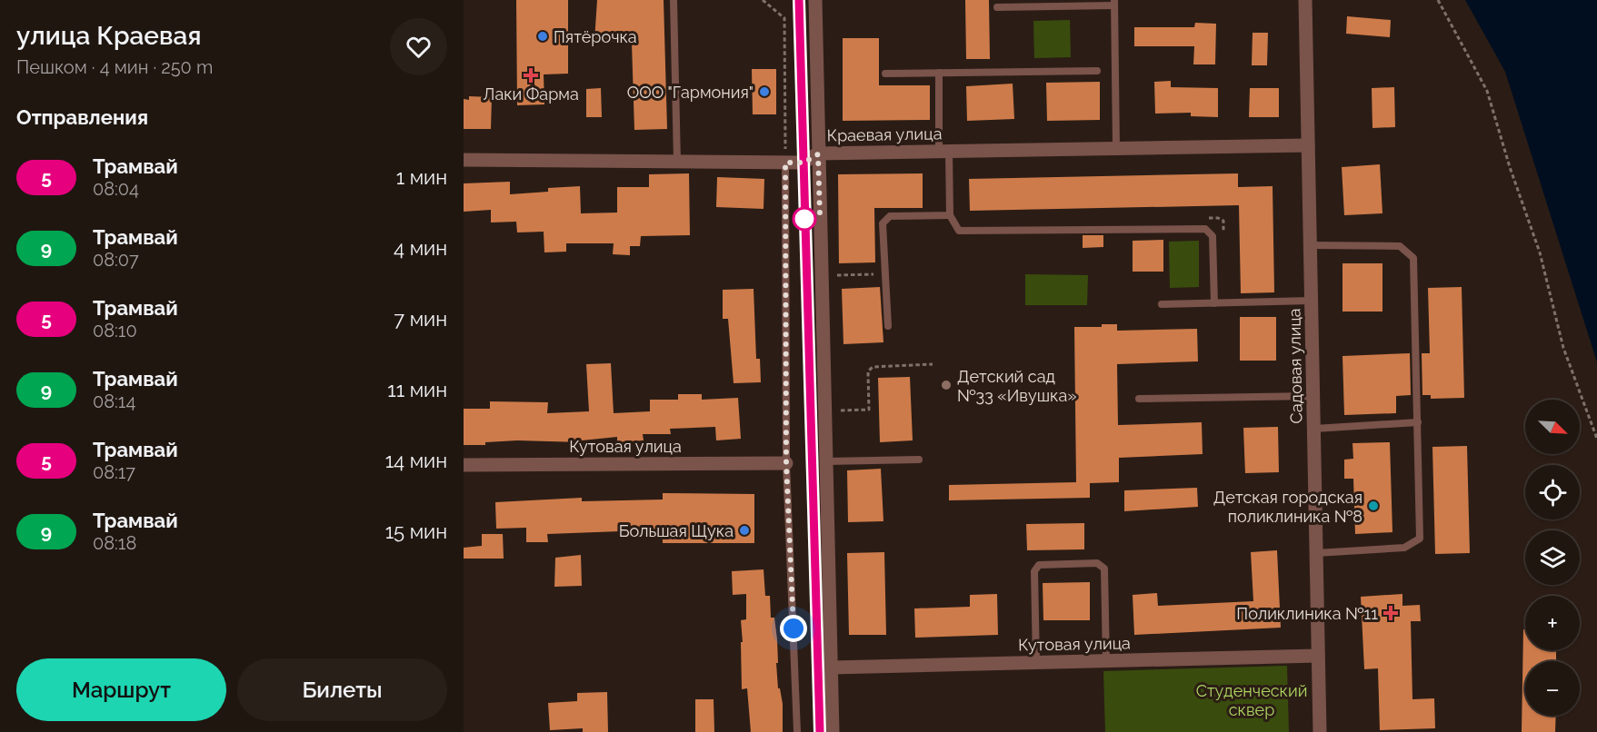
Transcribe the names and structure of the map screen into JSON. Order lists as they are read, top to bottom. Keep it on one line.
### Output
{"streets":{"street":["Краевая улица","Садовая улица","Кутовая улица"]},"crossings":[["Краевая улица","Садовая улица"],["Садовая улица","Кутовая улица"]],"parks":["Студенческий сквер"],"places":{"other":["Пятёрочка","ООО \"Гармония\"","Детский сад №33 «Ивушка»","Детская городская поликлиника №8","Большая Щука"],"health":["Лаки Фарма","Поликлиника №11"]},"lines":["tram line 5"],"north":"bottom right","page":{"heading":[["улица Краевая","Пешком · 4 мин · 250 m"],"Отправления"],"list":[{"mark":"5","name":"Трамвай","note":"08:04","value":"1 мин"},{"mark":"9","name":"Трамвай","note":"08:07","value":"4 мин"},{"mark":"5","name":"Трамвай","note":"08:10","value":"7 мин"},{"mark":"9","name":"Трамвай","note":"08:14","value":"11 мин"},{"mark":"5","name":"Трамвай","note":"08:17","value":"14 мин"},{"mark":"9","name":"Трамвай","note":"08:18","value":"15 мин"}],"map_buttons":["+","−"],"buttons":["Маршрут","Билеты"]}}
